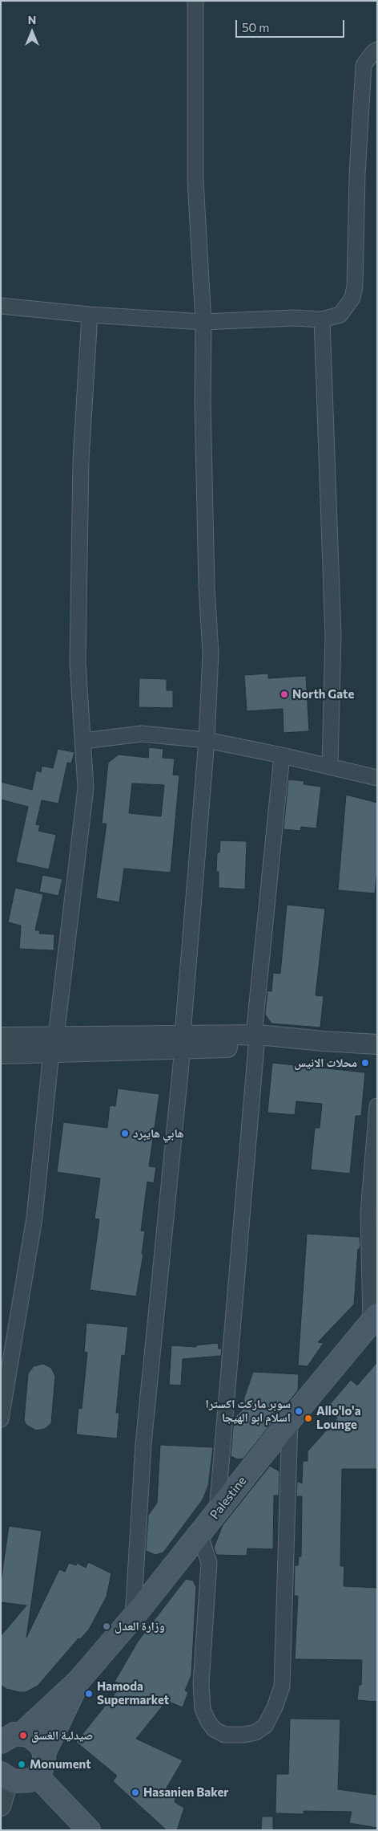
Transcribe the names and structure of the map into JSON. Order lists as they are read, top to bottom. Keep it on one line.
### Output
{"streets":{"main road":["Palestine"]},"places":["North Gate","محلات الانيس","هابي هايبرد","سوبر ماركت اكسترا اسلام ابو الهيجا","Allo'lo'a Lounge","وزارة العدل","Hamoda Supermarket","صيدلية الغسق","Monument","Hasanien Baker"],"scale_bar":"50 m","north":"top"}
